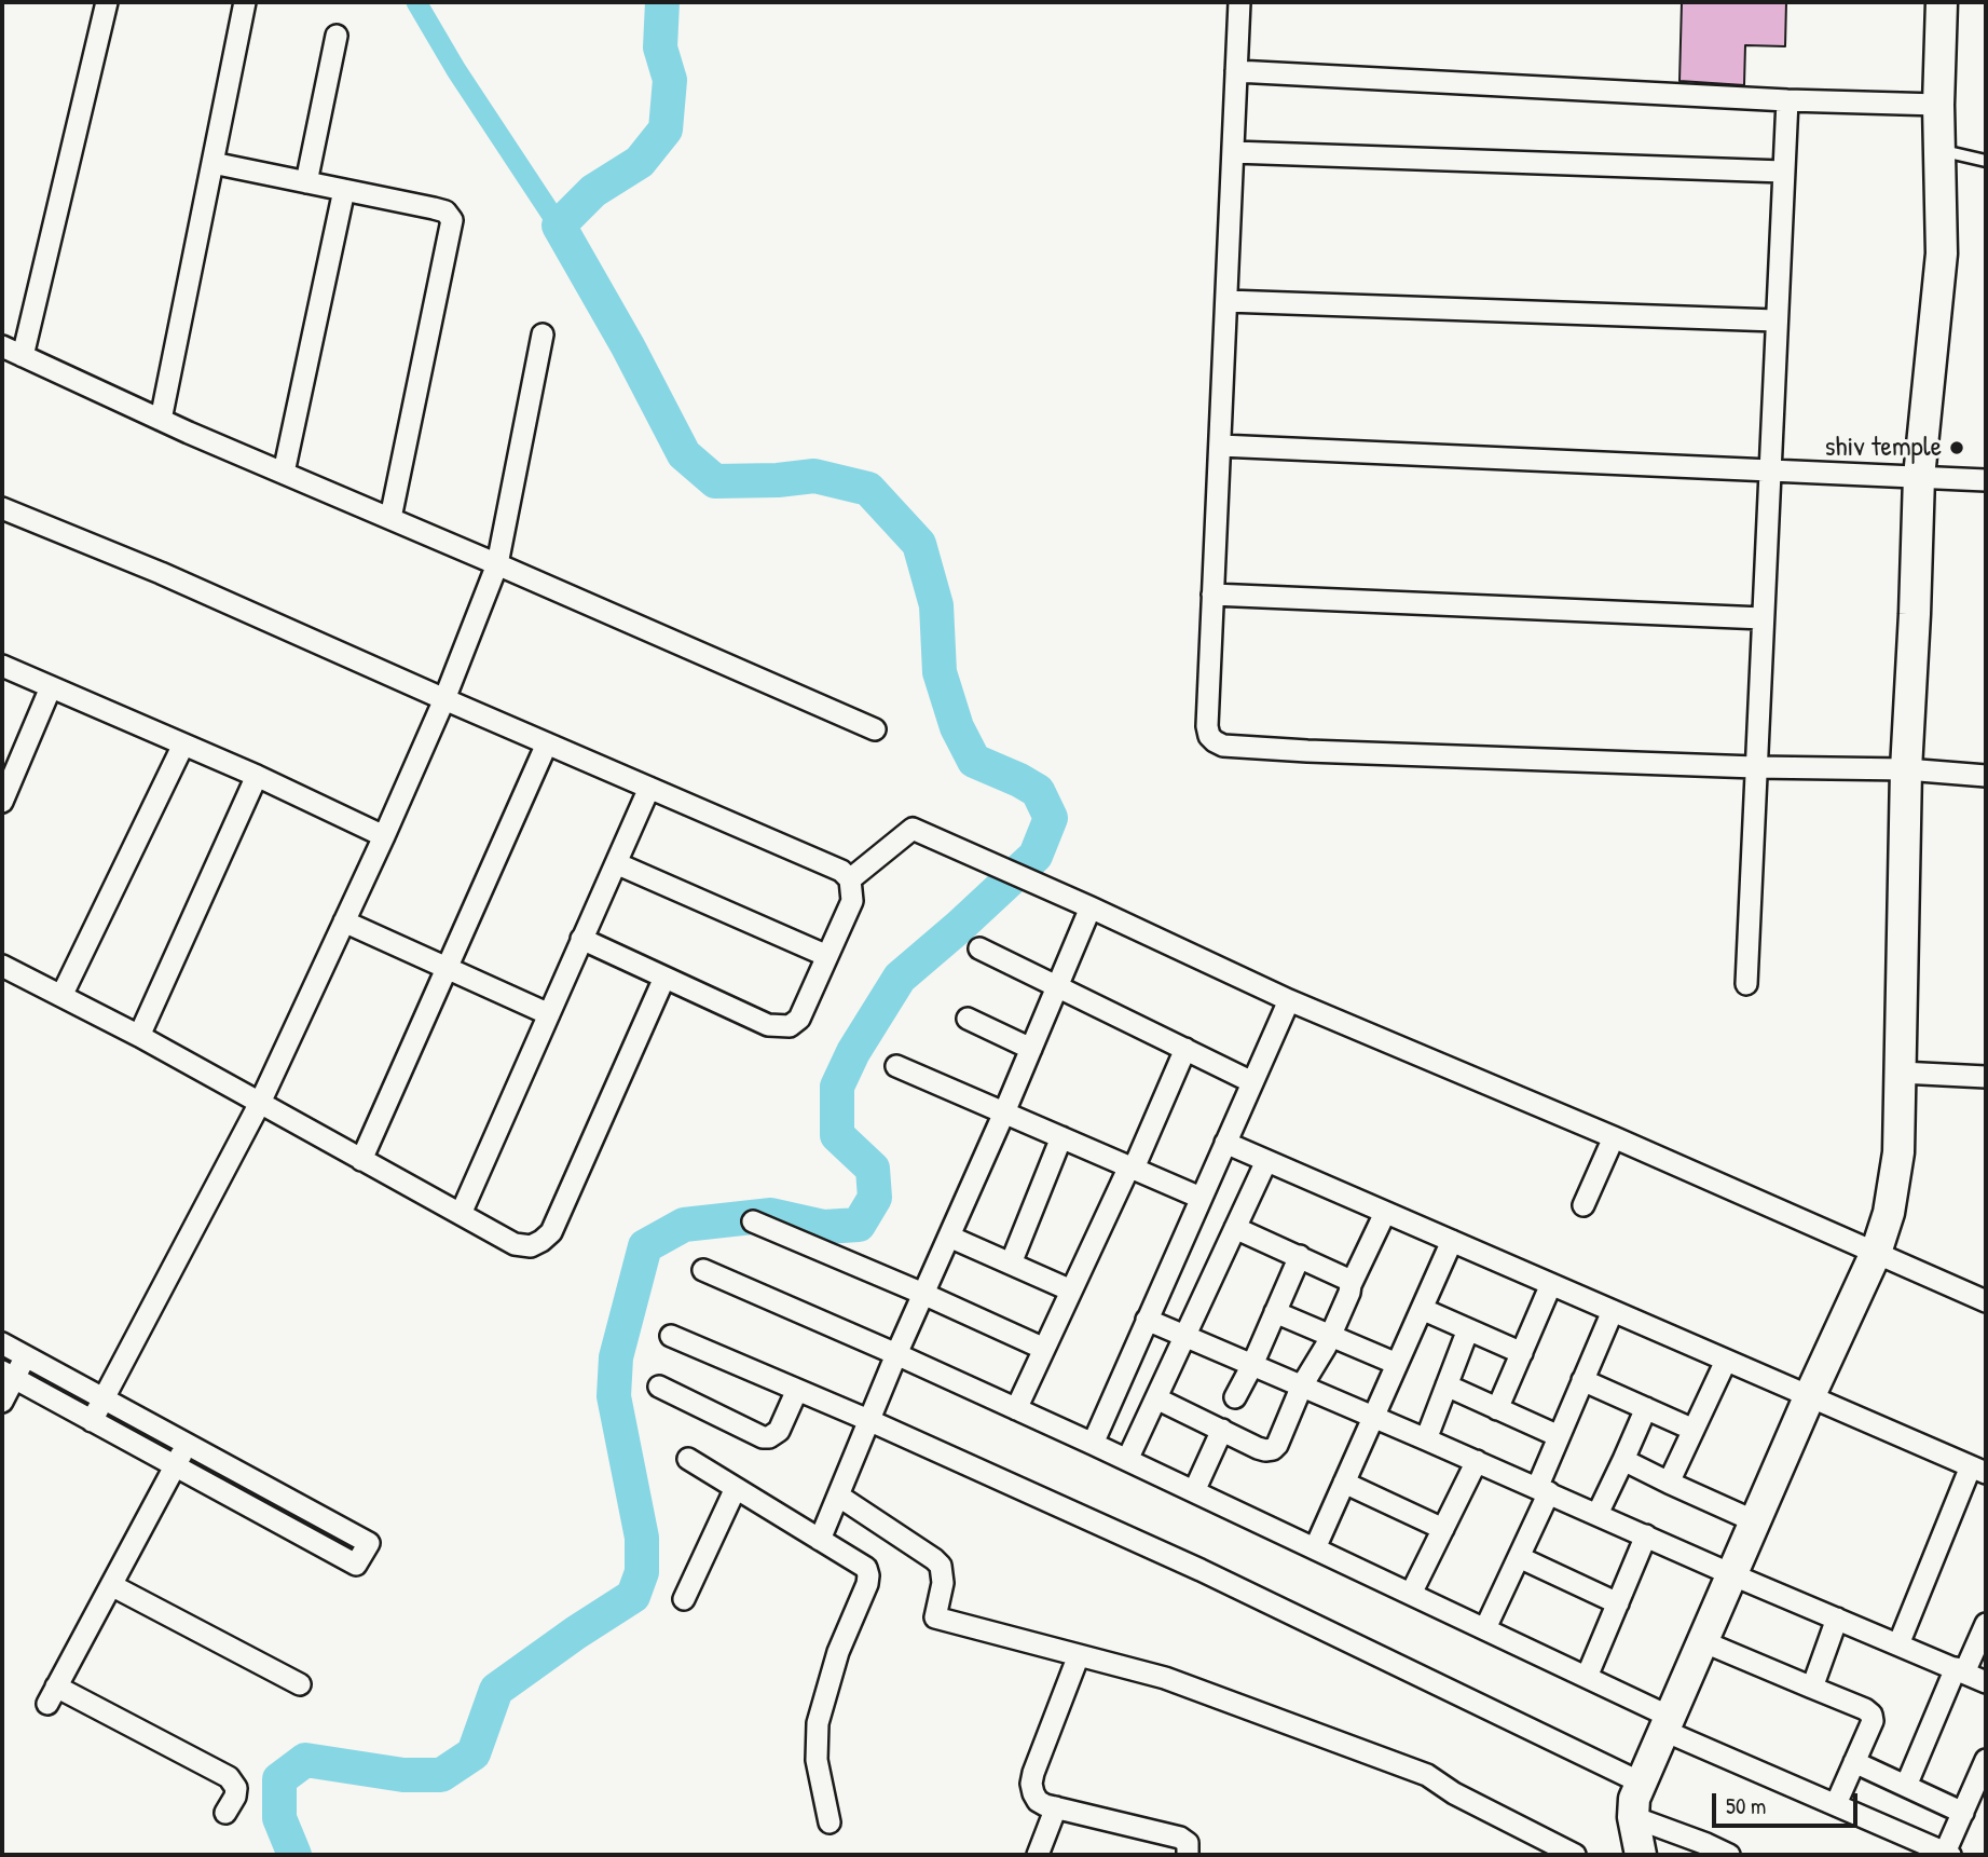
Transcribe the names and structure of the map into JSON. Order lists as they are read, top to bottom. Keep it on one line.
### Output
{"places":["shiv temple"],"scale_bar":"50 m"}
